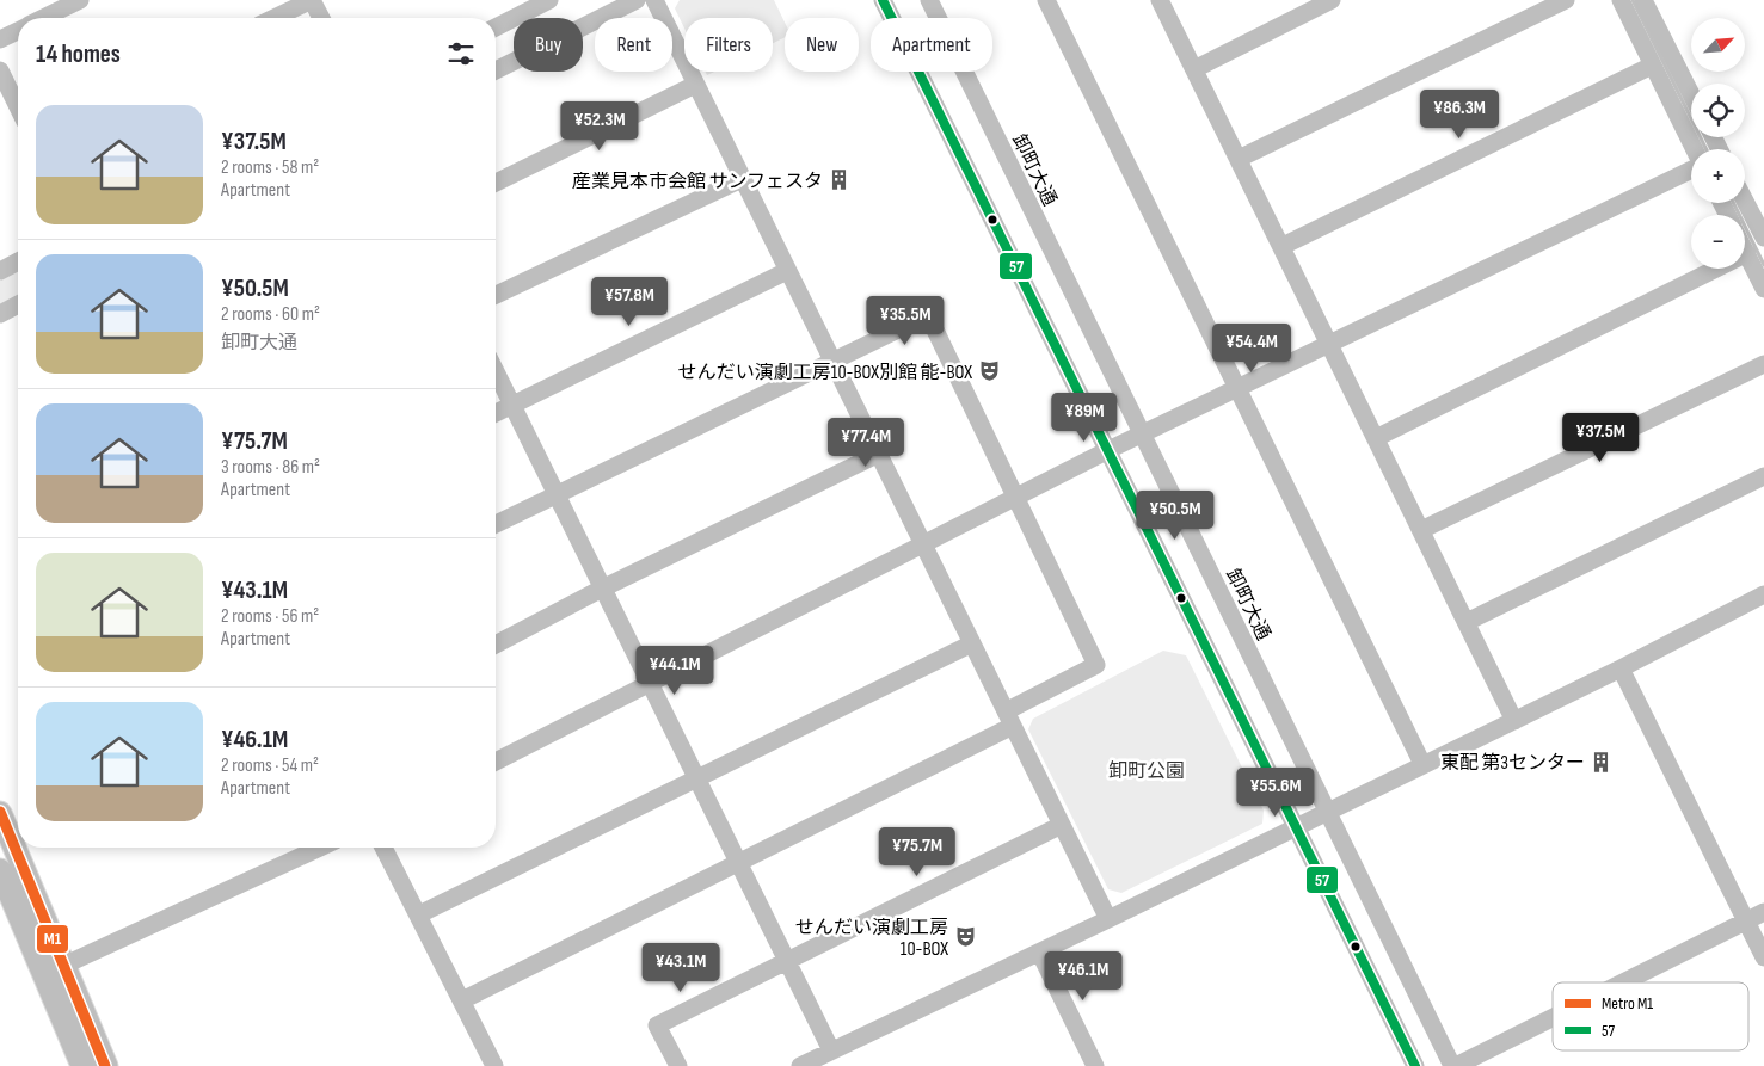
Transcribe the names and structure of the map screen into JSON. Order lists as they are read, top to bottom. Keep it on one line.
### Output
{"streets":{"street":["卸町大通"]},"parks":["卸町公園"],"places":{"building":["産業見本市会館 サンフェスタ","東配 第3センター"],"theatre":["せんだい演劇工房10-BOX別館 能-BOX","せんだい演劇工房 10-BOX"]},"lines":["transit line 57","metro line M1"],"legend":["Metro M1","57"],"north":"top right","page":{"map_buttons":["+","−"],"chip":["Buy","Rent","Filters","New","Apartment"],"heading":"14 homes","price":["¥86.3M","¥52.3M","¥57.8M","¥35.5M","¥54.4M","¥89M","¥37.5M","¥77.4M","¥50.5M","¥44.1M","¥55.6M","¥75.7M","¥43.1M","¥46.1M"],"list":[{"name":"¥37.5M","note":"2 rooms · 58 m² · Apartment"},{"name":"¥50.5M","note":"2 rooms · 60 m² · 卸町大通"},{"name":"¥75.7M","note":"3 rooms · 86 m² · Apartment"},{"name":"¥43.1M","note":"2 rooms · 56 m² · Apartment"},{"name":"¥46.1M","note":"2 rooms · 54 m² · Apartment"}]}}
